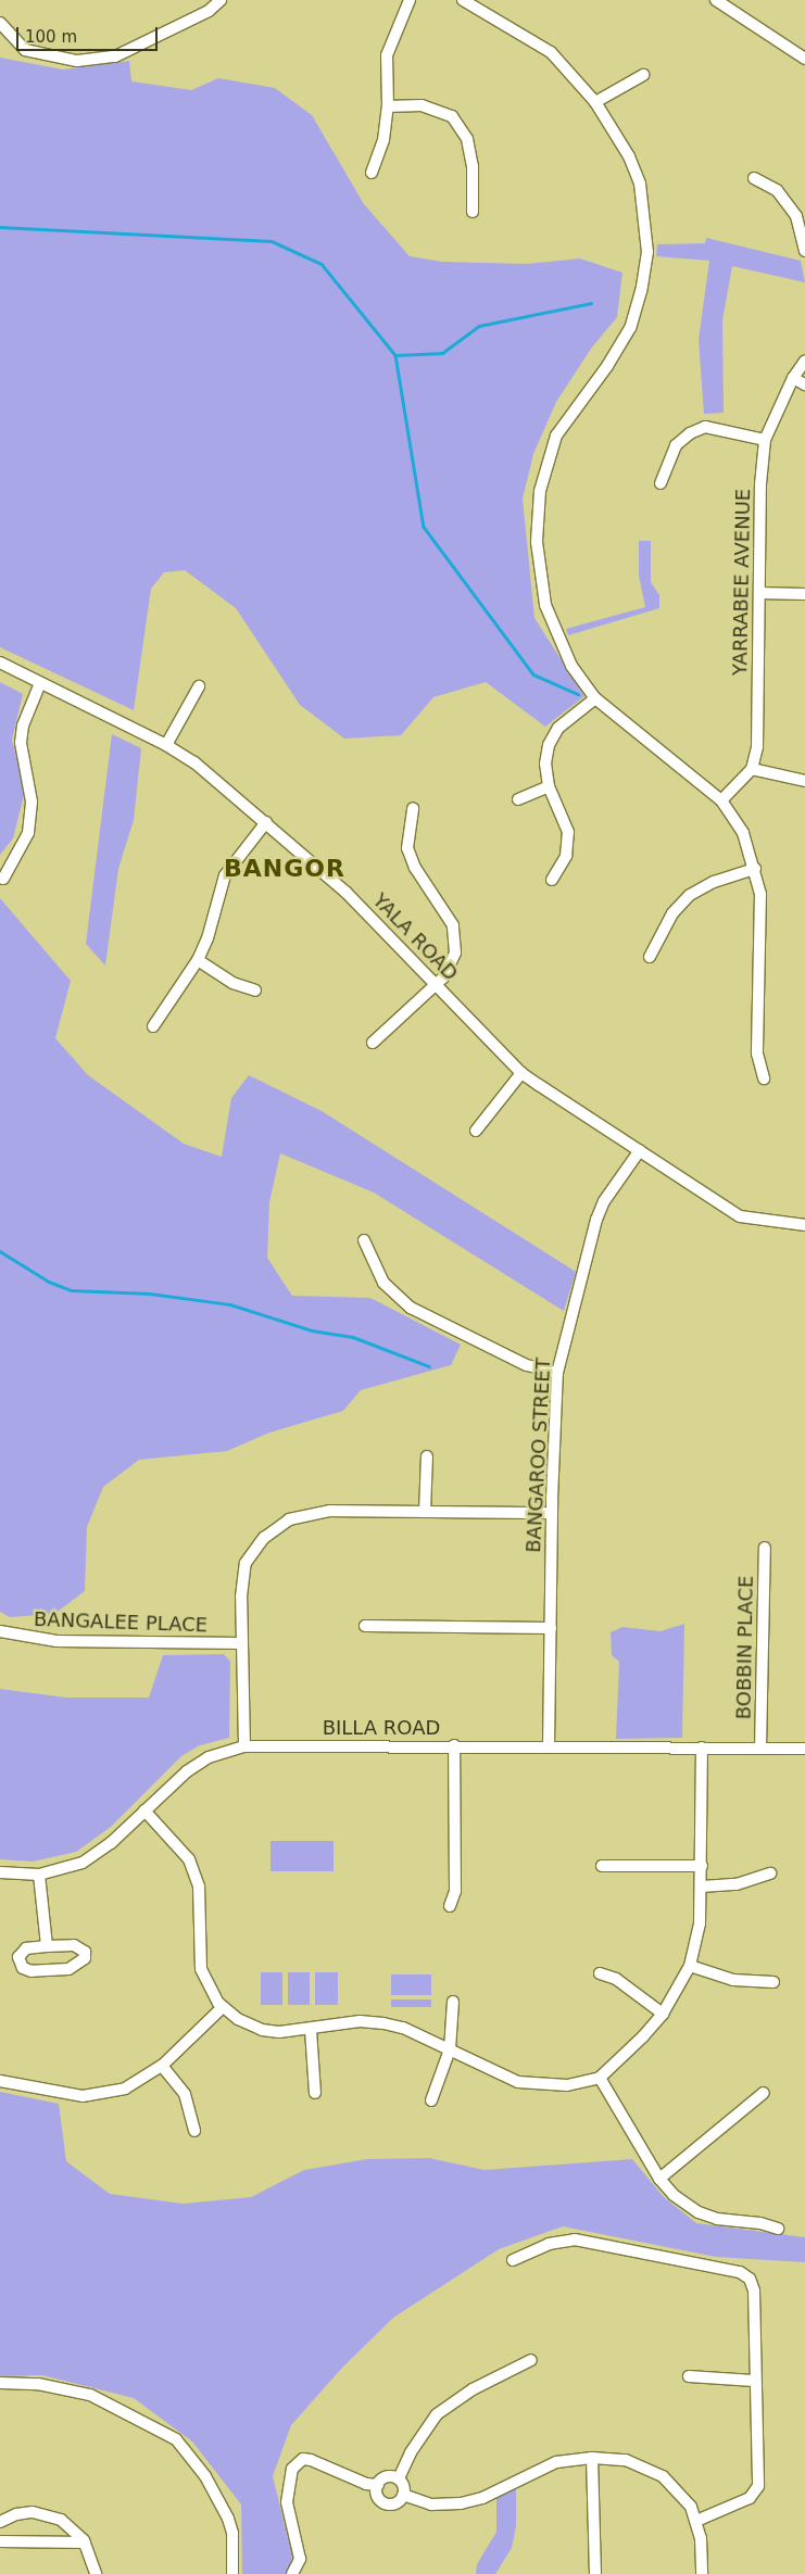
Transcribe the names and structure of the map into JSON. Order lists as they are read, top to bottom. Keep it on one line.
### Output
{"streets":{"street":["YARRABEE AVENUE","YALA ROAD","BANGAROO STREET","BANGALEE PLACE","BOBBIN PLACE","BILLA ROAD"]},"crossings":[["YALA ROAD","BANGAROO STREET"],["BANGAROO STREET","BILLA ROAD"],["BOBBIN PLACE","BILLA ROAD"]],"districts":["BANGOR"],"scale_bar":"100 m"}
